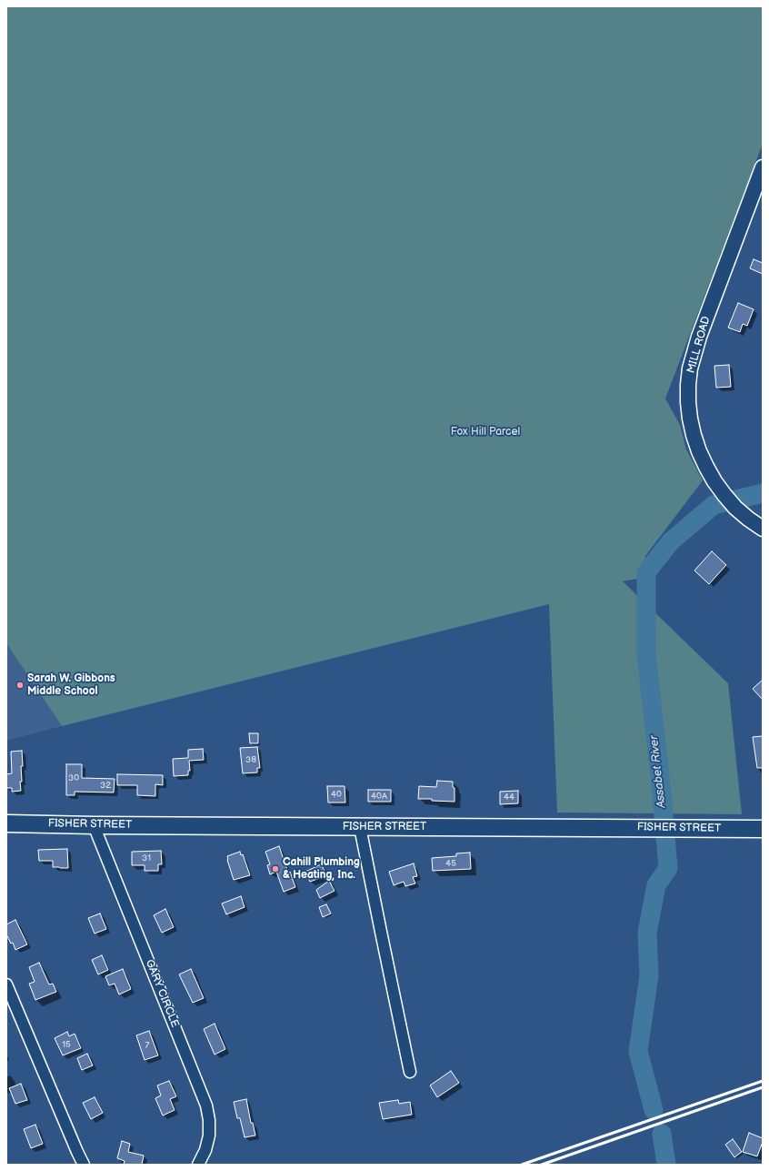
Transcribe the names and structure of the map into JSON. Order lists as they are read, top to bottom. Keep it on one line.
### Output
{"streets":{"main road":["FISHER STREET"],"street":["MILL ROAD","GARY CIRCLE"]},"crossings":[["FISHER STREET","GARY CIRCLE"]],"water":["Assabet River"],"parks":["Fox Hill Parcel"],"places":["Sarah W. Gibbons Middle School","Cahill Plumbing & Heating, Inc."],"house_numbers":["38","30","32","40","40A","44","31","45","15","7"]}
